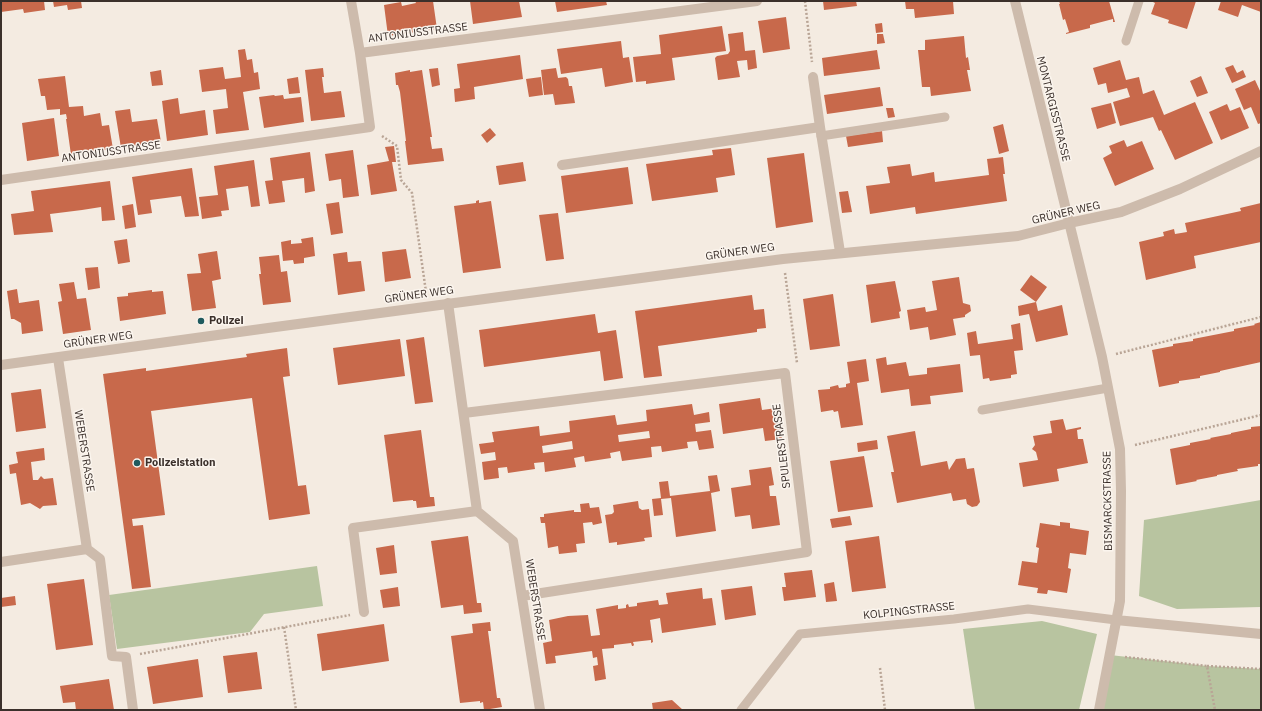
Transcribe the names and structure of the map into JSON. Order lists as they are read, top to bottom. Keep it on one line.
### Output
{"streets":{"street":["ANTONIUSSTRASSE","MONTARGISSTRASSE","GRÜNER WEG","SPULERSTRASSE","WEBERSTRASSE","BISMARCKSTRASSE"],"lane":["KOLPINGSTRASSE"]},"crossings":[["MONTARGISSTRASSE","GRÜNER WEG"],["MONTARGISSTRASSE","BISMARCKSTRASSE"],["GRÜNER WEG","WEBERSTRASSE"],["GRÜNER WEG","BISMARCKSTRASSE"],["SPULERSTRASSE","WEBERSTRASSE"],["BISMARCKSTRASSE","KOLPINGSTRASSE"]],"places":["Polizei","Polizeistation"]}
